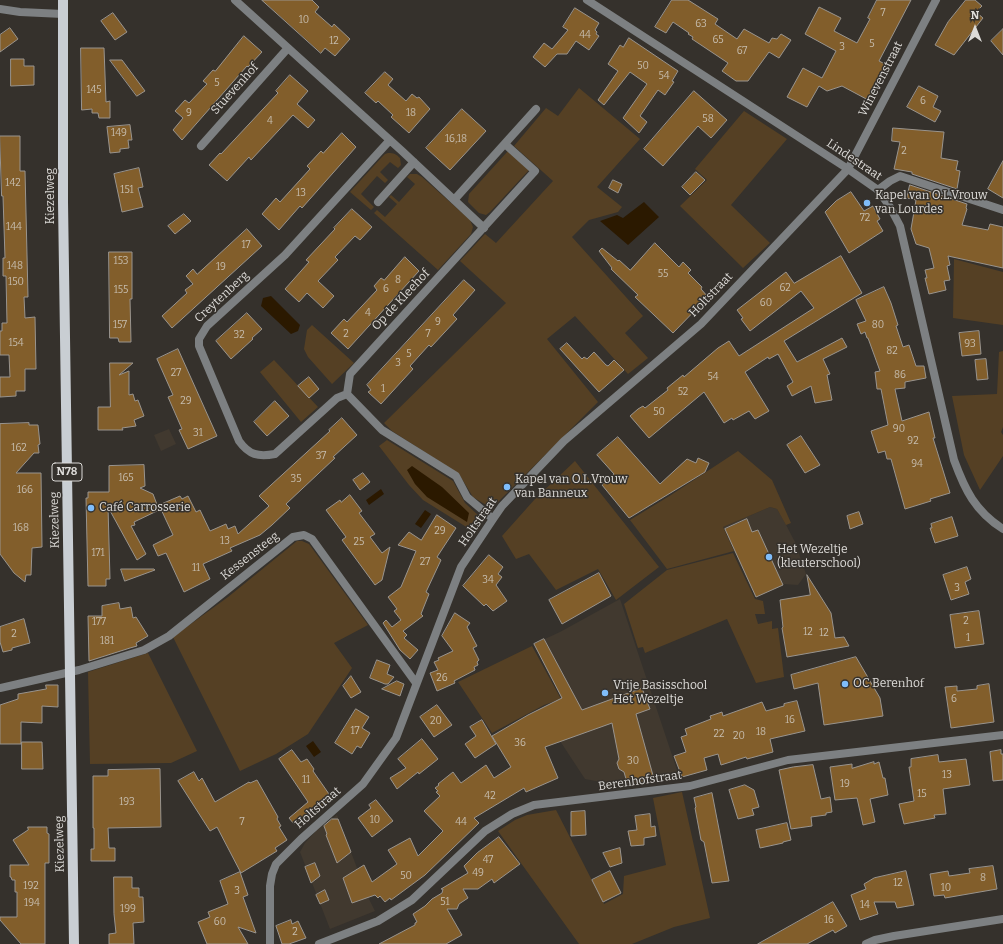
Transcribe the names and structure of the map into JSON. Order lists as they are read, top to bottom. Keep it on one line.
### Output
{"streets":{"main road":["Kiezelweg","N78"],"street":["Winevenstraat","Stuevenhof","Lindestraat","Holtstraat","Creytenberg","Op de Kleehof","Kessensteeg","Berenhofstraat"]},"crossings":[["Winevenstraat","Lindestraat"],["Winevenstraat","Holtstraat"],["Lindestraat","Holtstraat"],["Kiezelweg","Kessensteeg"],["Holtstraat","Kessensteeg"],["Creytenberg","Op de Kleehof"]],"places":["Kapel van O.L.Vrouw van Lourdes","Kapel van O.L.Vrouw van Banneux","Café Carrosserie","Het Wezeltje (kleuterschool)","OC Berenhof","Vrije Basisschool Het Wezeltje"],"house_numbers":["7","10","63","44","65","12","5","3","67","50","54","5","145","6","9","18","58","4","149","16,18","2","142","151","13","72","144","17","153","148","19","55","8","150","62","6","155","60","4","9","157","80","2","7","32","154","93","82","5","3","27","86","54","1","52","29","50","90","31","92","162","37","94","165","35","166","168","29","13","25","171","27","11","34","3","2","177","12","12","2","1","181","26","6","16","20","17","18","22","20","36","30","13","11","19","15","42","193","10","7","44","47","49","50","8","12","192","10","3","51","194","14","199","16","60","2"],"north":"top"}
